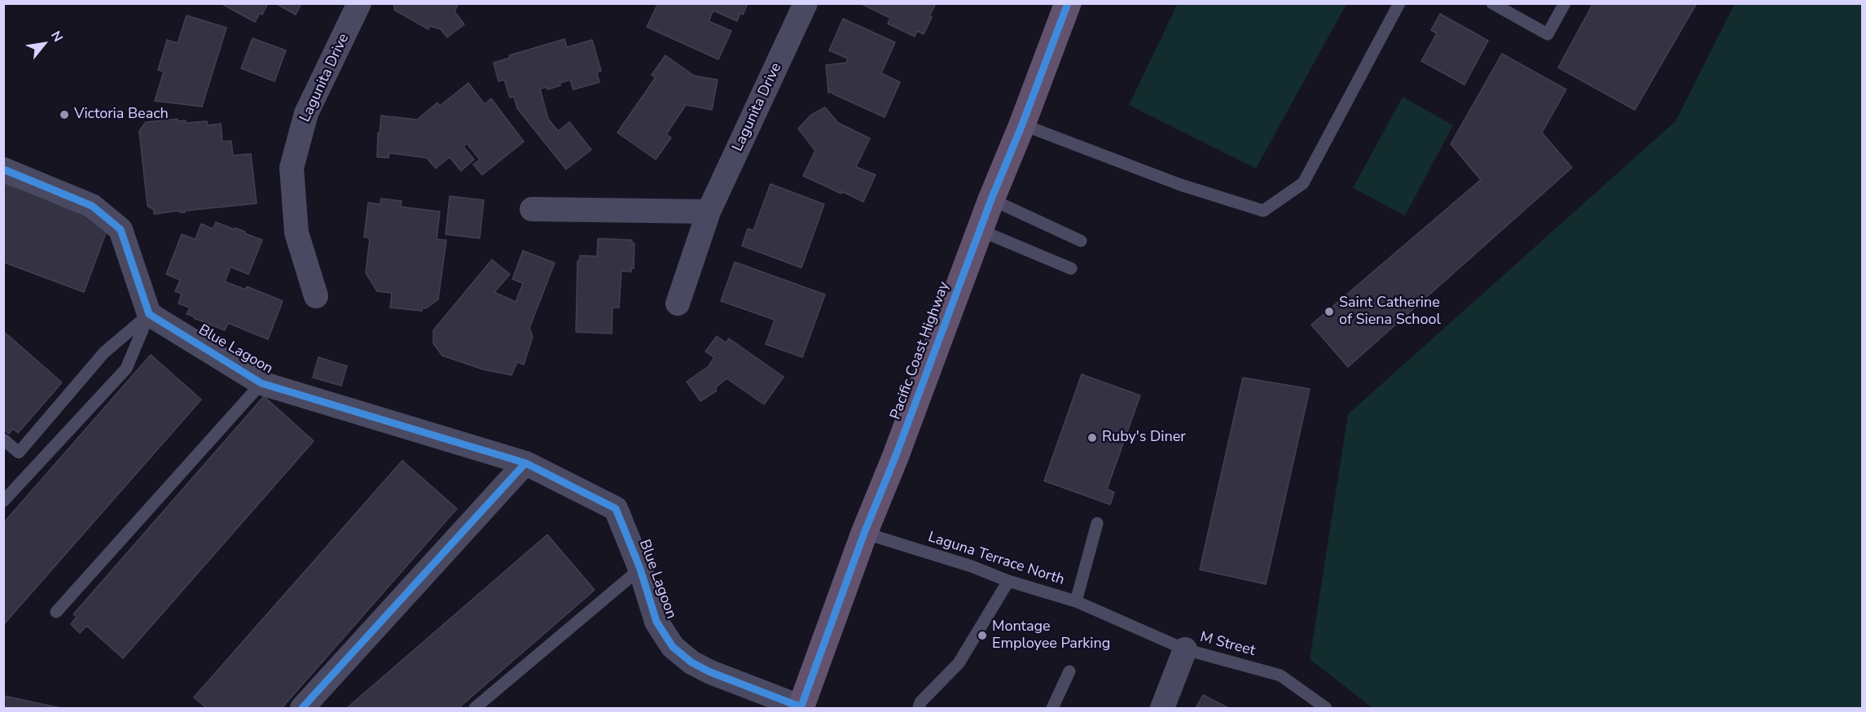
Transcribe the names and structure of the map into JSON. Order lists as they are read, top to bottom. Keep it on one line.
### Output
{"streets":{"highway":["Pacific Coast Highway"],"street":["Lagunita Drive","Blue Lagoon"],"lane":["Laguna Terrace North","M Street"]},"crossings":[["Blue Lagoon","Pacific Coast Highway"],["Pacific Coast Highway","Laguna Terrace North"],["Laguna Terrace North","M Street"]],"places":["Victoria Beach","Saint Catherine of Siena School","Ruby's Diner","Montage Employee Parking"],"north":"top right"}
